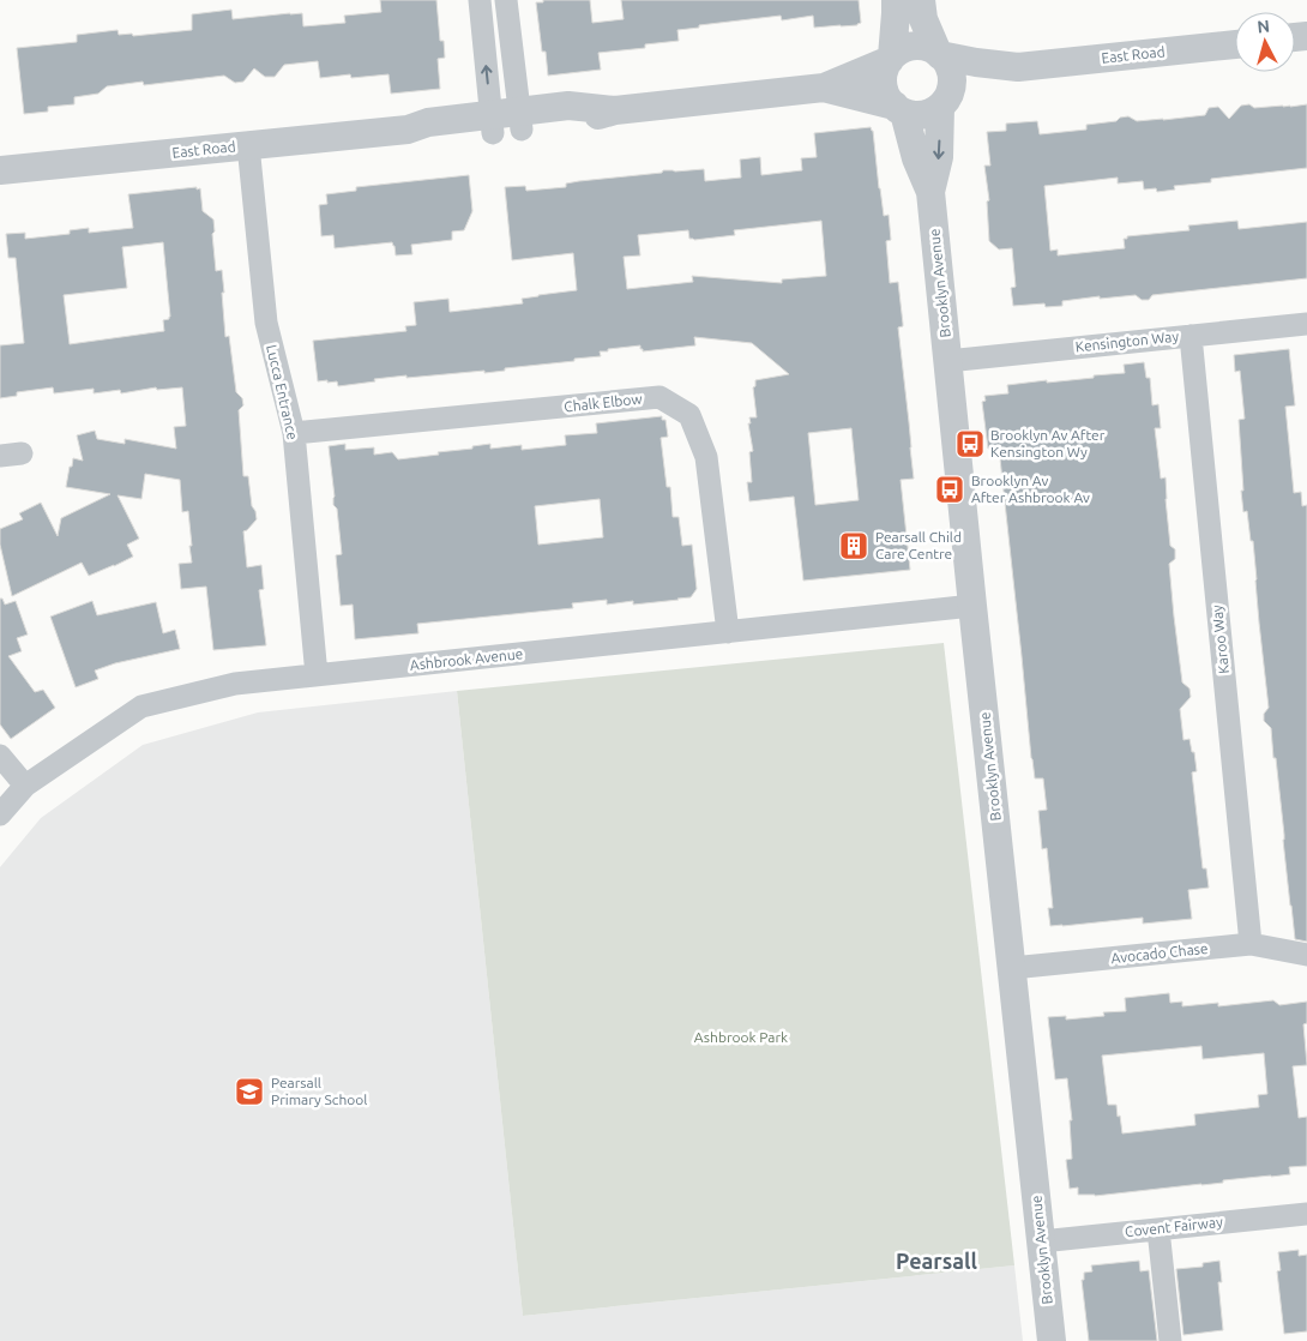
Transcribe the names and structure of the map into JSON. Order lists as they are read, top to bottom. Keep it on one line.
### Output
{"streets":{"street":["East Road","Brooklyn Avenue","Kensington Way","Lucca Entrance","Chalk Elbow","Karoo Way","Ashbrook Avenue","Avocado Chase","Covent Fairway"]},"crossings":[["East Road","Brooklyn Avenue"],["East Road","Lucca Entrance"],["Brooklyn Avenue","Kensington Way"],["Brooklyn Avenue","Ashbrook Avenue"],["Brooklyn Avenue","Avocado Chase"],["Brooklyn Avenue","Covent Fairway"],["Kensington Way","Karoo Way"],["Lucca Entrance","Chalk Elbow"],["Lucca Entrance","Ashbrook Avenue"],["Chalk Elbow","Ashbrook Avenue"],["Karoo Way","Avocado Chase"]],"districts":["Pearsall"],"parks":["Ashbrook Park"],"places":{"bus stop":["Brooklyn Av After Kensington Wy","Brooklyn Av After Ashbrook Av"],"building":["Pearsall Child Care Centre"],"school or university":["Pearsall Primary School"]},"north":"top"}
